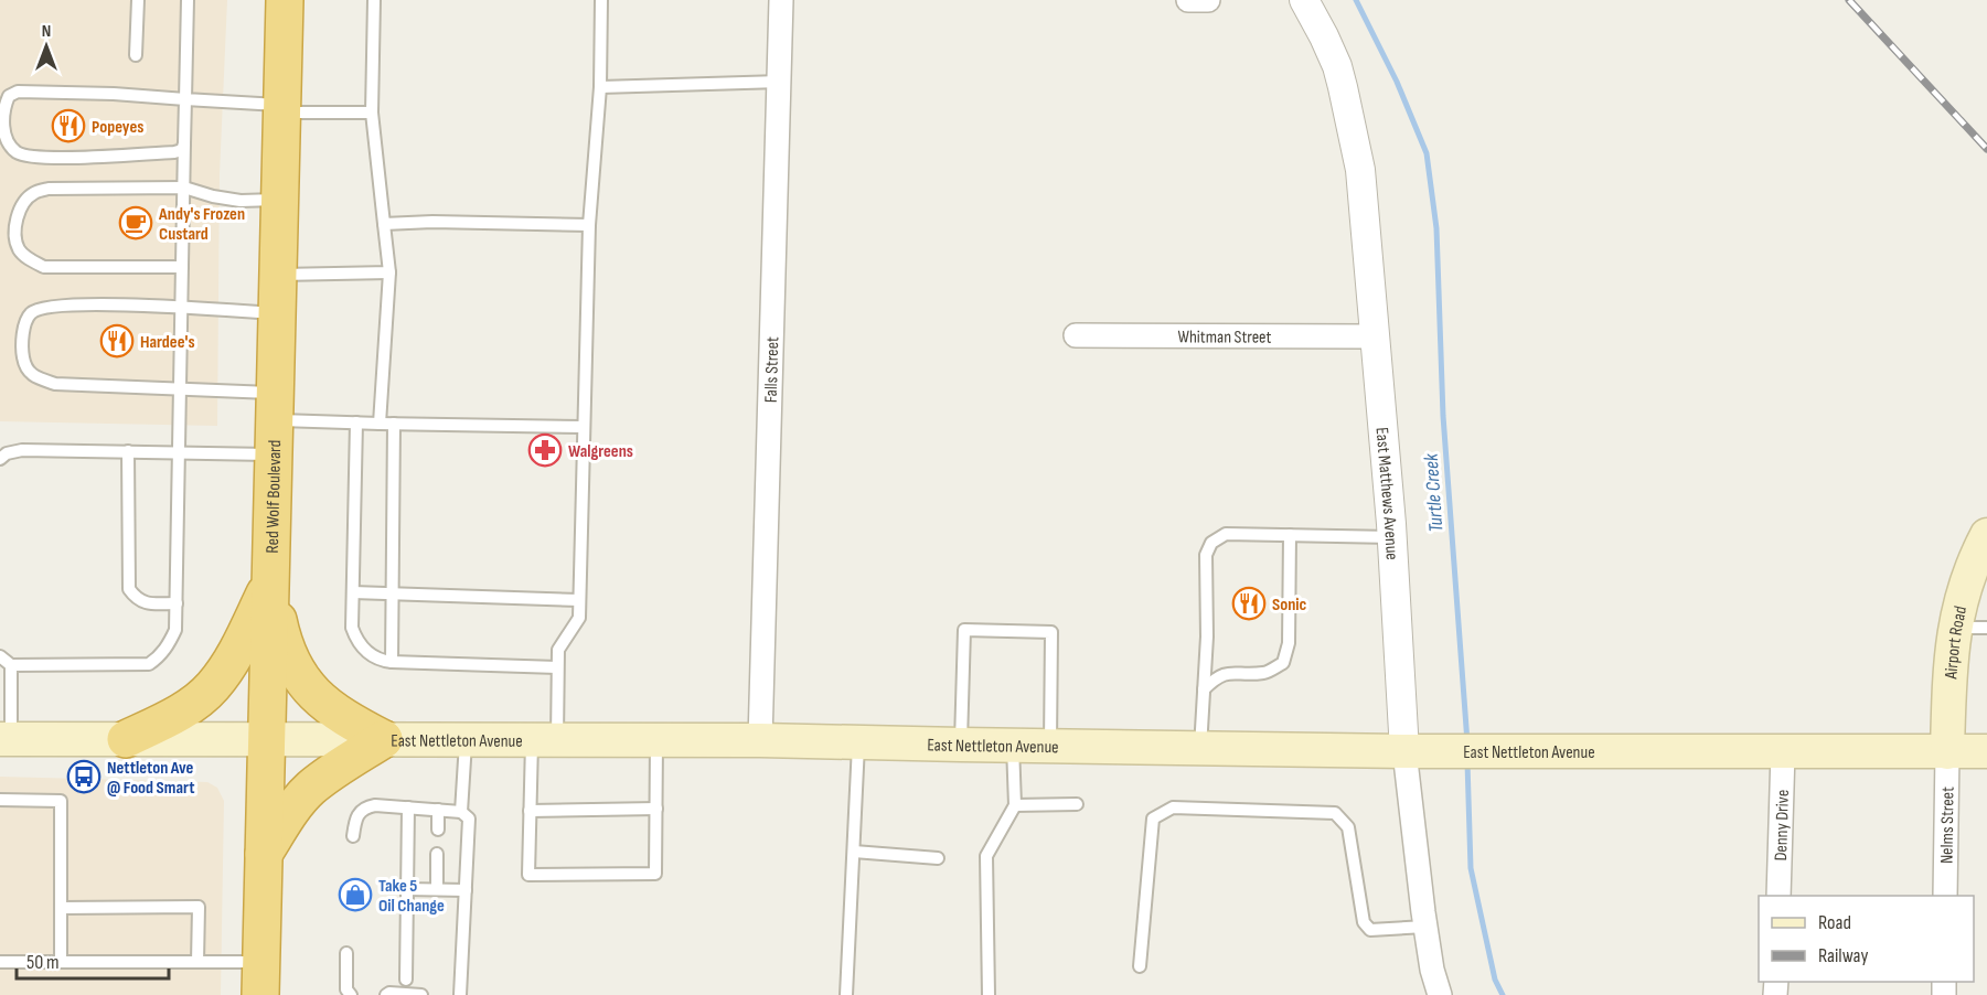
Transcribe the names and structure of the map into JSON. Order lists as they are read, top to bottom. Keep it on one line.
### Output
{"streets":{"highway":["Red Wolf Boulevard"],"main road":["Airport Road","East Nettleton Avenue"],"street":["Whitman Street","Falls Street","East Matthews Avenue","Denny Drive","Nelms Street"]},"crossings":[["Whitman Street","East Matthews Avenue"],["Falls Street","East Nettleton Avenue"],["East Matthews Avenue","East Nettleton Avenue"],["Red Wolf Boulevard","East Nettleton Avenue"],["Airport Road","East Nettleton Avenue"],["Airport Road","Nelms Street"],["East Nettleton Avenue","Denny Drive"],["East Nettleton Avenue","Nelms Street"]],"water":["Turtle Creek"],"places":{"restaurant":["Popeyes","Hardee's","Sonic"],"cafe":["Andy's Frozen Custard"],"pharmacy":["Walgreens"],"bus stop":["Nettleton Ave @ Food Smart"],"shop":["Take 5 Oil Change"]},"legend":["Road","Railway"],"scale_bar":"50 m","north":"top"}
